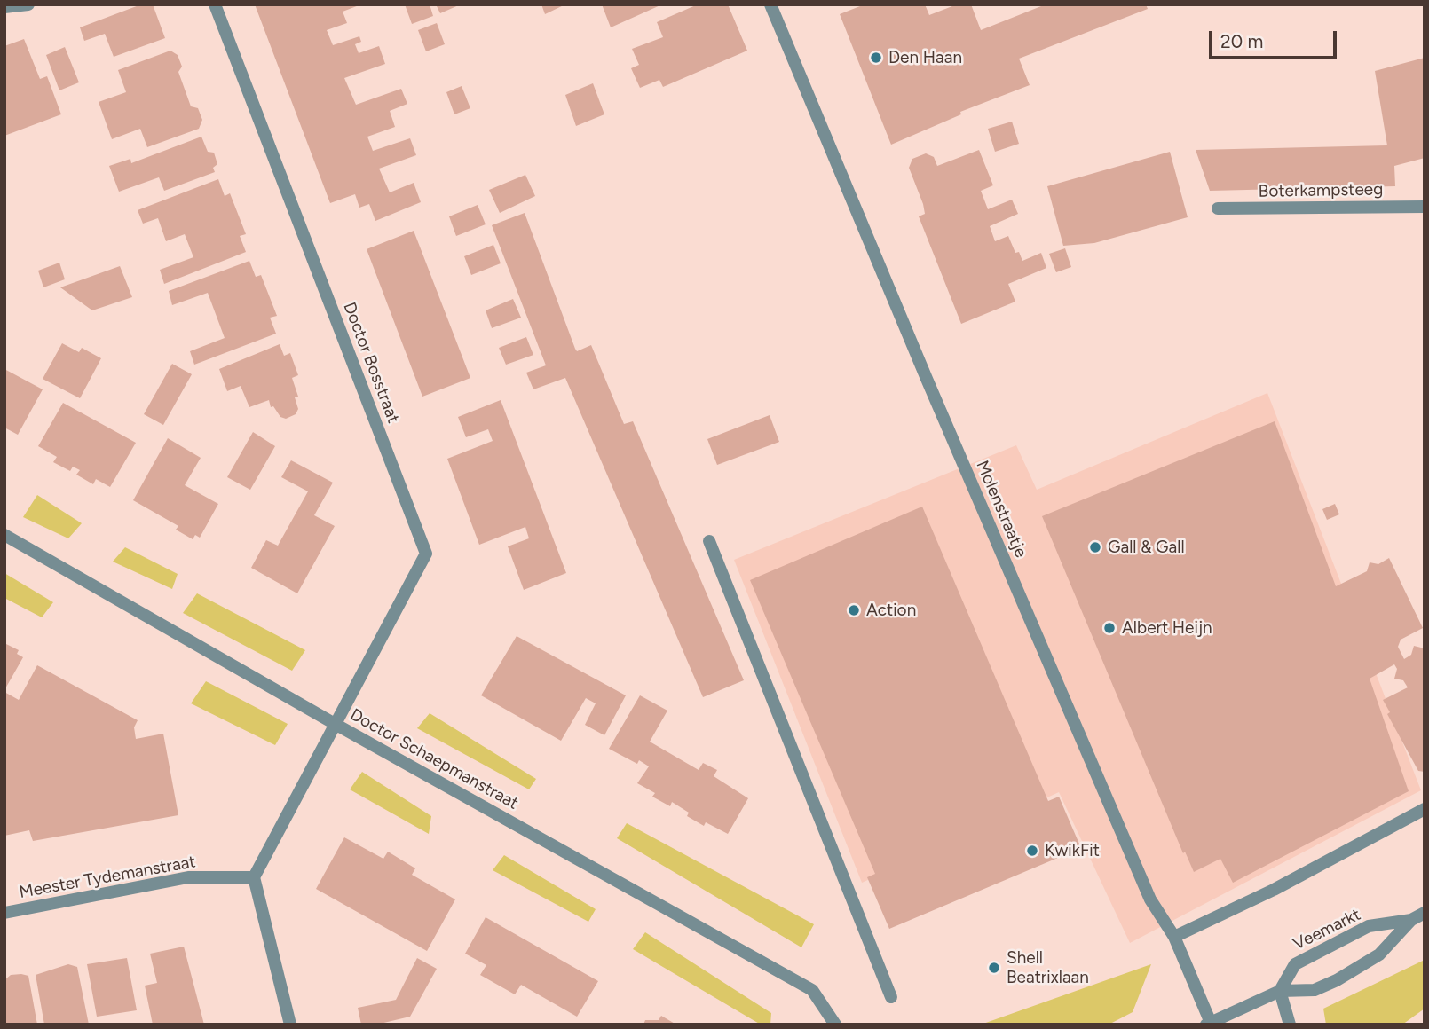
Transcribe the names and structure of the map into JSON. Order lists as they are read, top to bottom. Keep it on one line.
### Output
{"streets":{"street":["Boterkampsteeg","Doctor Bosstraat","Molenstraatje","Doctor Schaepmanstraat","Meester Tydemanstraat","Veemarkt"]},"crossings":[["Doctor Bosstraat","Doctor Schaepmanstraat"],["Doctor Bosstraat","Meester Tydemanstraat"]],"places":["Den Haan","Gall & Gall","Action","Albert Heijn","KwikFit","Shell Beatrixlaan"],"scale_bar":"20 m"}
